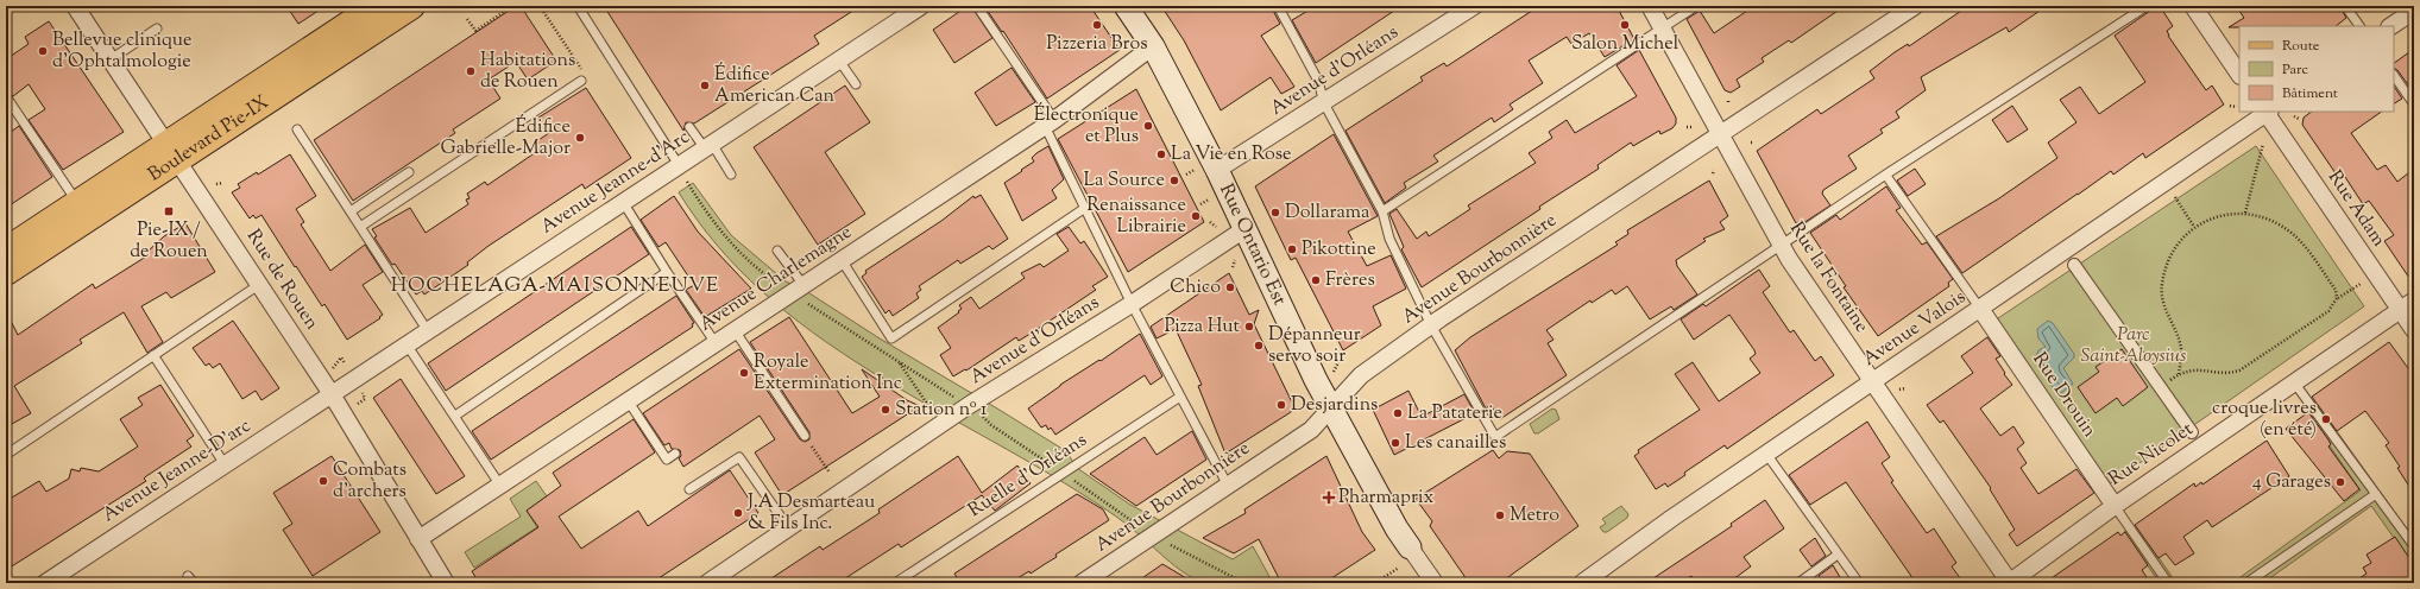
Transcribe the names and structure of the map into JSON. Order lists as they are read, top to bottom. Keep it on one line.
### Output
{"streets":{"main road":["Boulevard Pie-IX","Rue Ontario Est"],"street":["Avenue d'Orléans","Avenue Jeanne-d'Arc","Rue Adam","Avenue Bourbonnière","Rue la Fontaine","Avenue Charlemagne","Rue de Rouen","Avenue Valois","Rue Drouin","Rue Nicolet","Avenue Jeanne-D'arc"],"lane":["Ruelle d'Orléans"]},"crossings":[["Avenue d'Orléans","Rue Ontario Est"],["Boulevard Pie-IX","Rue de Rouen"],["Avenue Jeanne-d'Arc","Rue de Rouen"],["Avenue Jeanne-d'Arc","Avenue Jeanne-D'arc"],["Rue Adam","Avenue Valois"],["Rue Adam","Rue Nicolet"],["Rue Ontario Est","Avenue Bourbonnière"],["Rue Ontario Est","Avenue Charlemagne"],["Avenue Bourbonnière","Rue la Fontaine"],["Rue la Fontaine","Avenue Valois"],["Rue la Fontaine","Rue Nicolet"],["Avenue Charlemagne","Rue de Rouen"],["Rue de Rouen","Avenue Jeanne-D'arc"],["Avenue Valois","Rue Drouin"],["Rue Drouin","Rue Nicolet"]],"districts":["HOCHELAGA-MAISONNEUVE"],"parks":["Parc Saint-Aloysius"],"places":{"other":["Pizzeria Bros","Salon Michel","Bellevue clinique d'Ophtalmologie","Habitations de Rouen","Édifice American Can","Électronique et Plus","Édifice Gabrielle-Major","La Vie en Rose","La Source","Dollarama","Renaissance Librairie","Pikottine","Frères","Chico","Pizza Hut","Dépanneur servo soir","Royale Extermination Inc","Desjardins","Station nº 1","La Pataterie","croque livres (en été)","Les canailles","Combats d'archers","4 Garages","J.A Desmarteau & Fils Inc.","Metro"],"transit":["Pie-IX / de Rouen"],"health":["Pharmaprix"]},"legend":["Route","Parc","Bâtiment"]}
